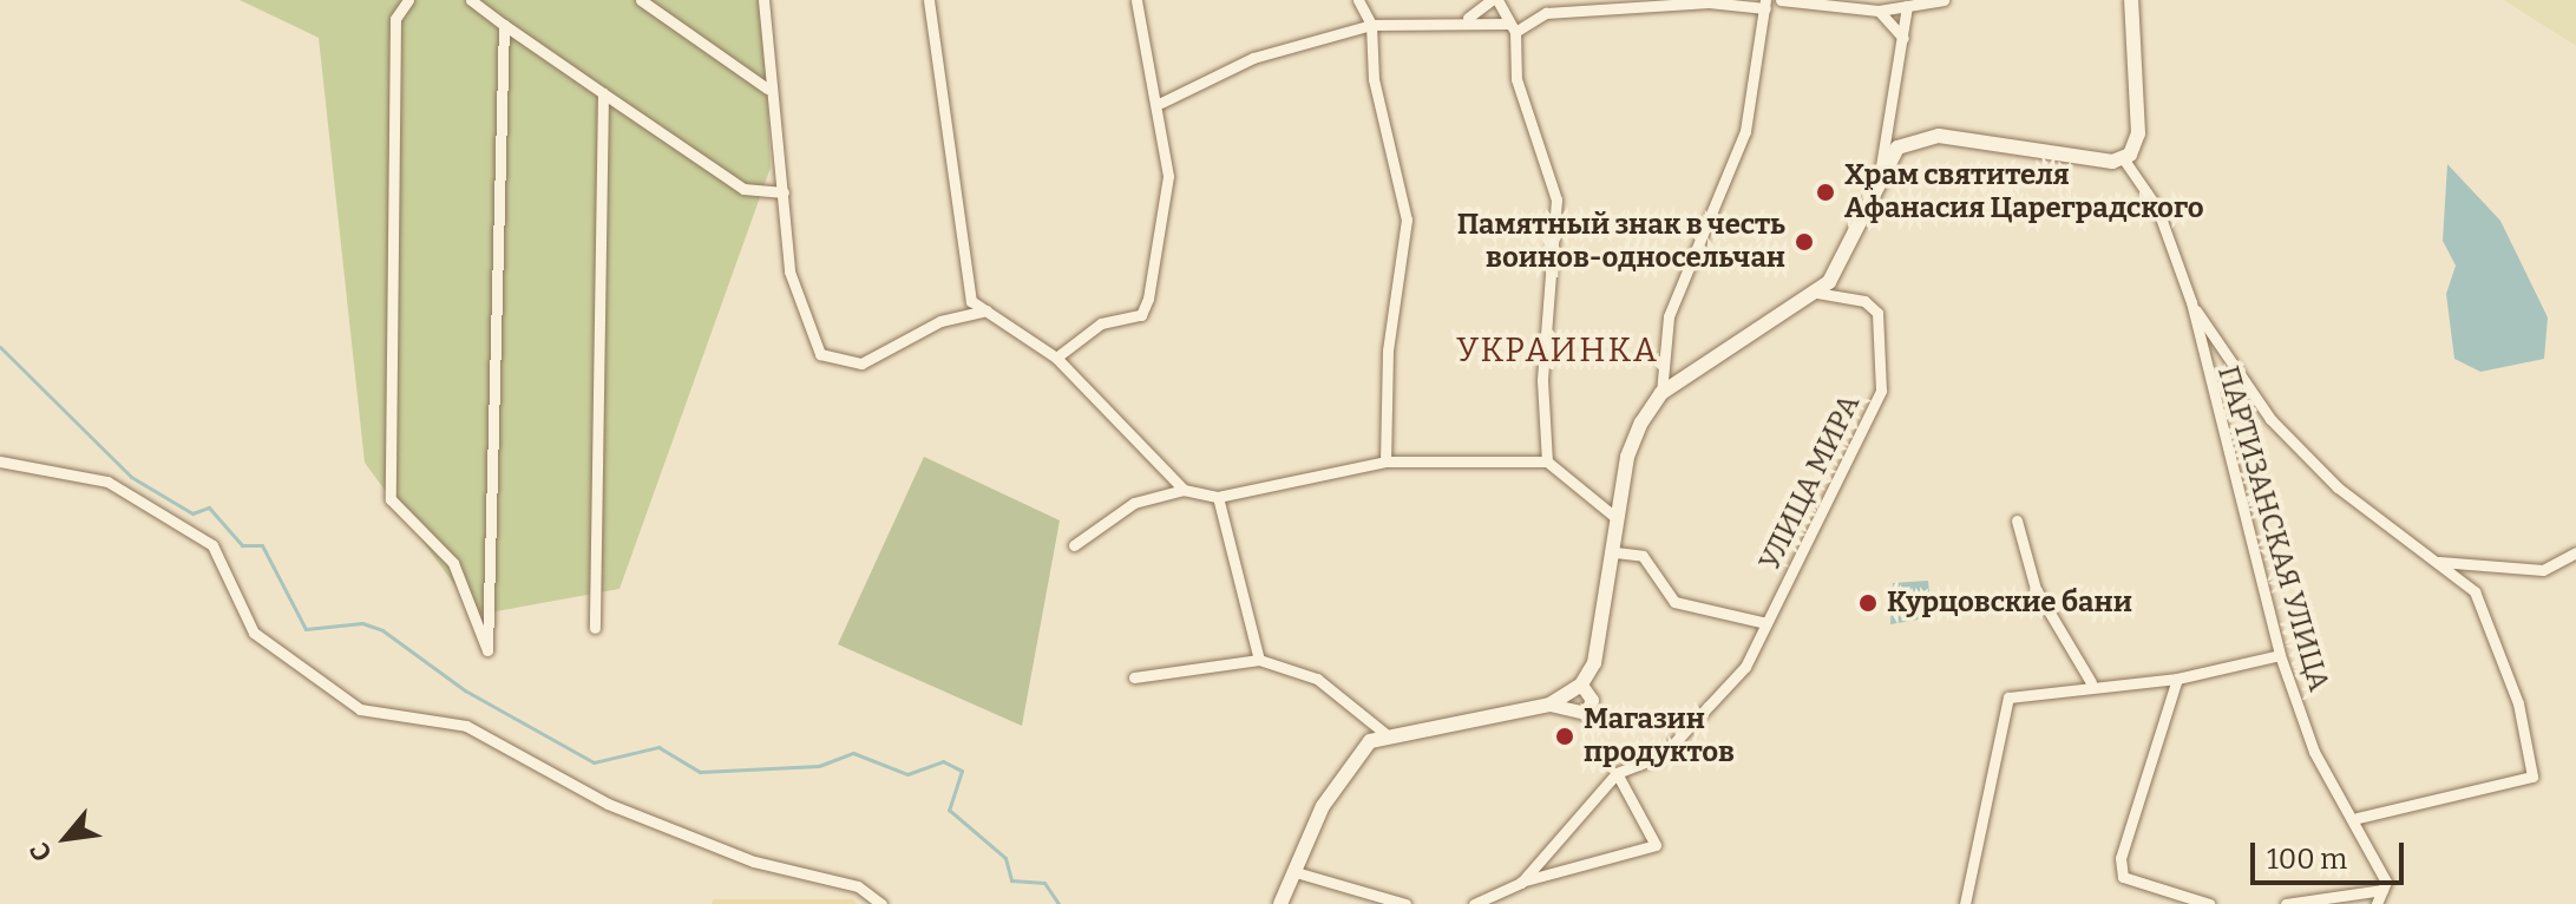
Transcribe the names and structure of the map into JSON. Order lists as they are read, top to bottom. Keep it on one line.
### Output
{"streets":{"street":["УЛИЦА МИРА","ПАРТИЗАНСКАЯ УЛИЦА"]},"districts":["УКРАИНКА"],"places":["Храм святителя Афанасия Цареградского","Памятный знак в честь воинов-односельчан","Курцовские бани","Магазин продуктов"],"scale_bar":"100 m","north":"bottom left"}
